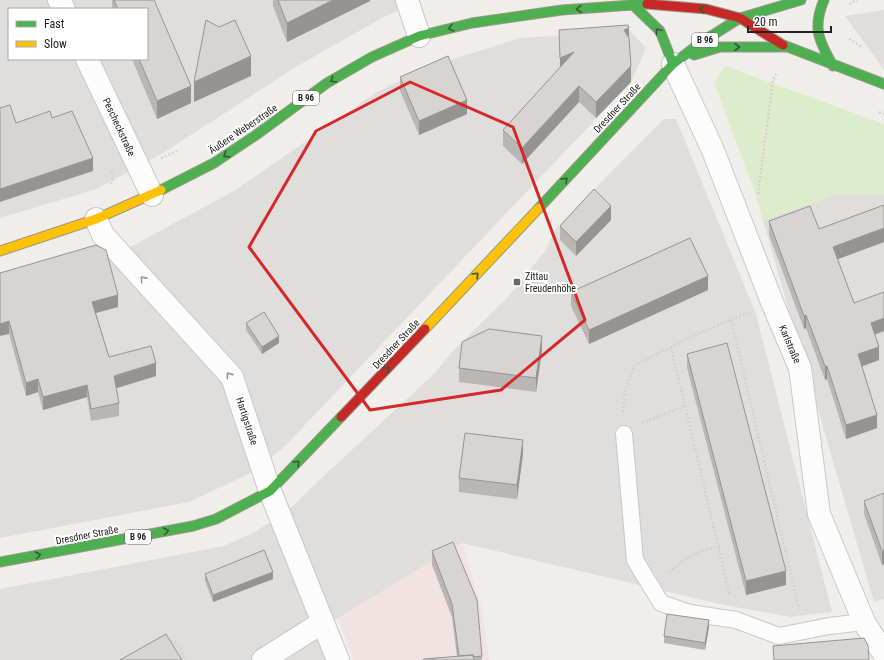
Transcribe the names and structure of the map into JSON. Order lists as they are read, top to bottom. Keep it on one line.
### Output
{"streets":{"main road":["B 96","Dresdner Straße","Äußere Weberstraße"],"street":["Pescheckstraße","Karlstraße","Hartigstraße"]},"crossings":[["B 96","Dresdner Straße"],["B 96","Äußere Weberstraße"],["Dresdner Straße","Äußere Weberstraße"],["Dresdner Straße","Karlstraße"],["Dresdner Straße","Hartigstraße"],["Pescheckstraße","Äußere Weberstraße"],["Äußere Weberstraße","Hartigstraße"]],"one_way":["Dresdner Straße","Äußere Weberstraße","Hartigstraße"],"places":{"transit":["Zittau Freudenhöhe"]},"legend":["Fast","Slow"],"scale_bar":"20 m"}
